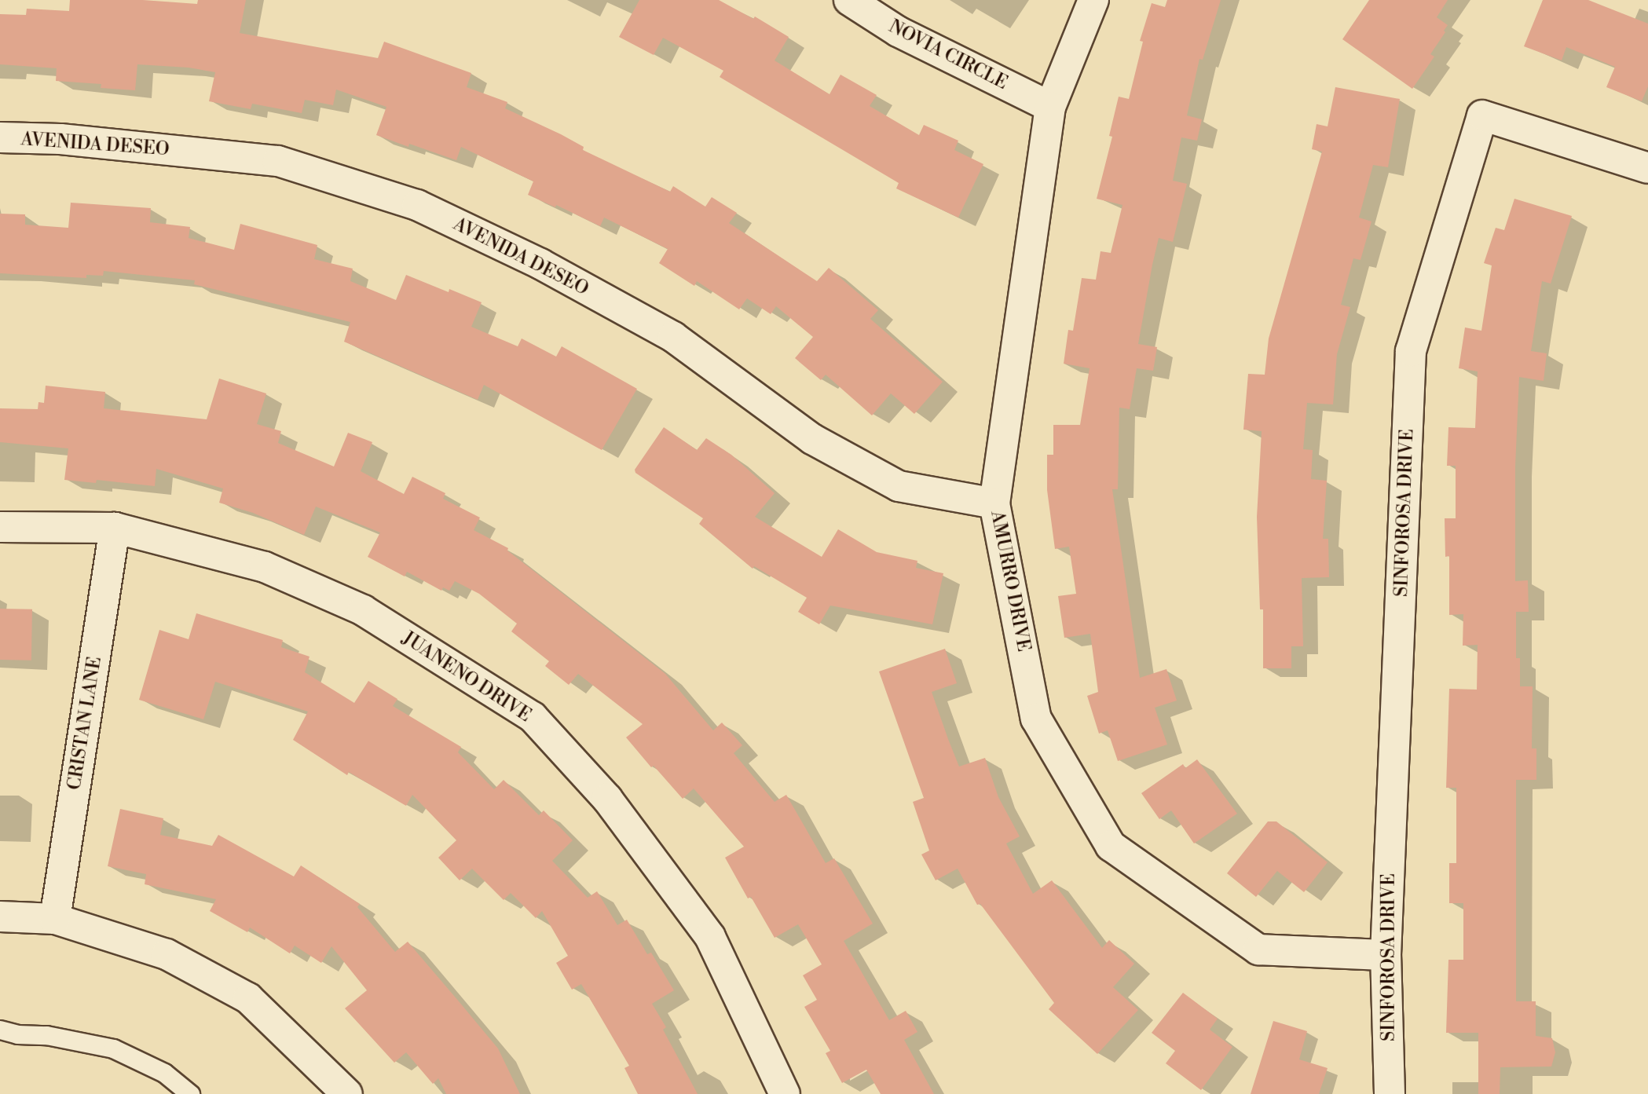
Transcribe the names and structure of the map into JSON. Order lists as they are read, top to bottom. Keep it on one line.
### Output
{"streets":{"street":["NOVIA CIRCLE","AVENIDA DESEO","SINFOROSA DRIVE","AMURRO DRIVE","JUANENO DRIVE","CRISTAN LANE"]},"crossings":[["NOVIA CIRCLE","AMURRO DRIVE"],["AVENIDA DESEO","AMURRO DRIVE"],["SINFOROSA DRIVE","AMURRO DRIVE"],["JUANENO DRIVE","CRISTAN LANE"]]}
